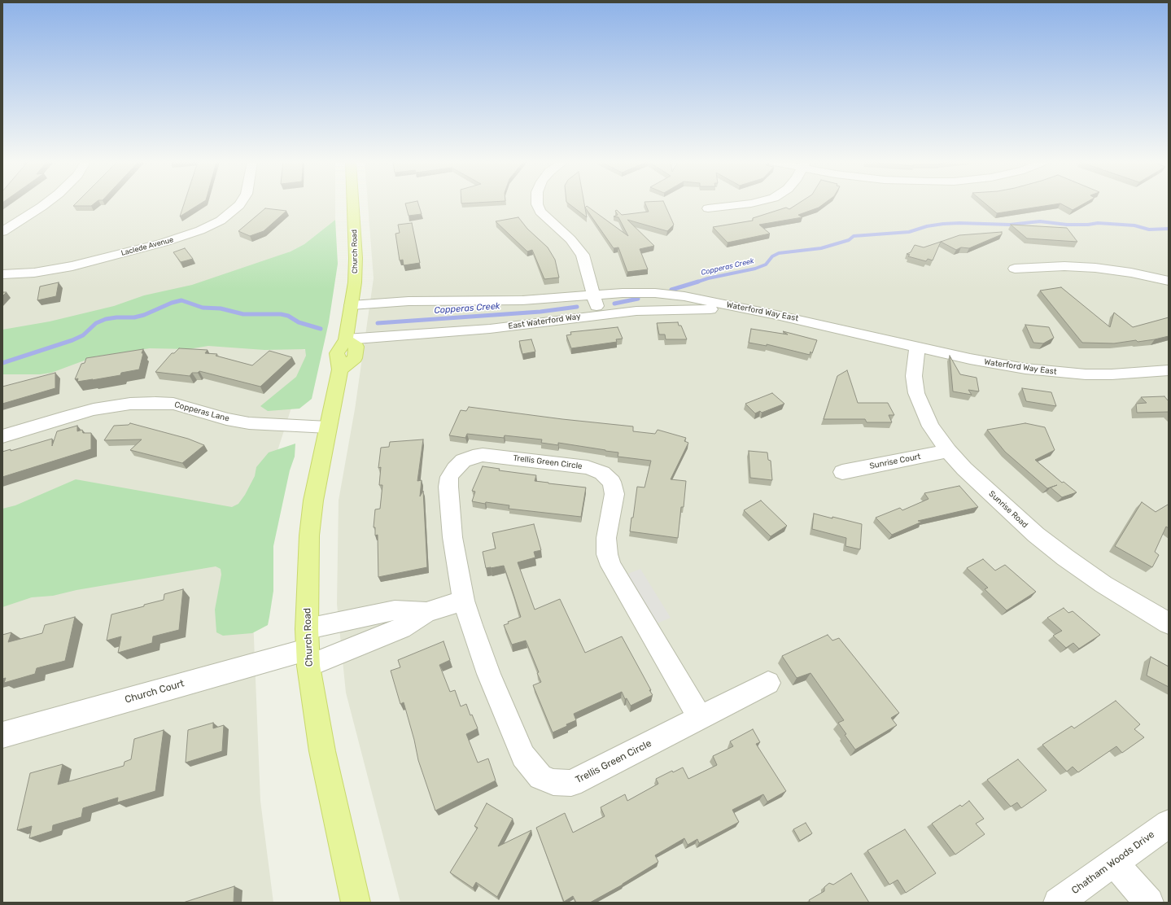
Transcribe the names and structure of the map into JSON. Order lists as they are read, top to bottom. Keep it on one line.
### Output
{"streets":{"main road":["Church Road"],"street":["Laclede Avenue","Waterford Way East","East Waterford Way","Copperas Lane","Sunrise Court","Trellis Green Circle","Sunrise Road","Church Court","Chatham Woods Drive"]},"crossings":[["Church Road","Waterford Way East"],["Church Road","East Waterford Way"],["Church Road","Copperas Lane"],["Church Road","Church Court"],["Waterford Way East","East Waterford Way"],["Waterford Way East","Sunrise Road"],["Sunrise Court","Sunrise Road"]],"water":["Copperas Creek"]}
